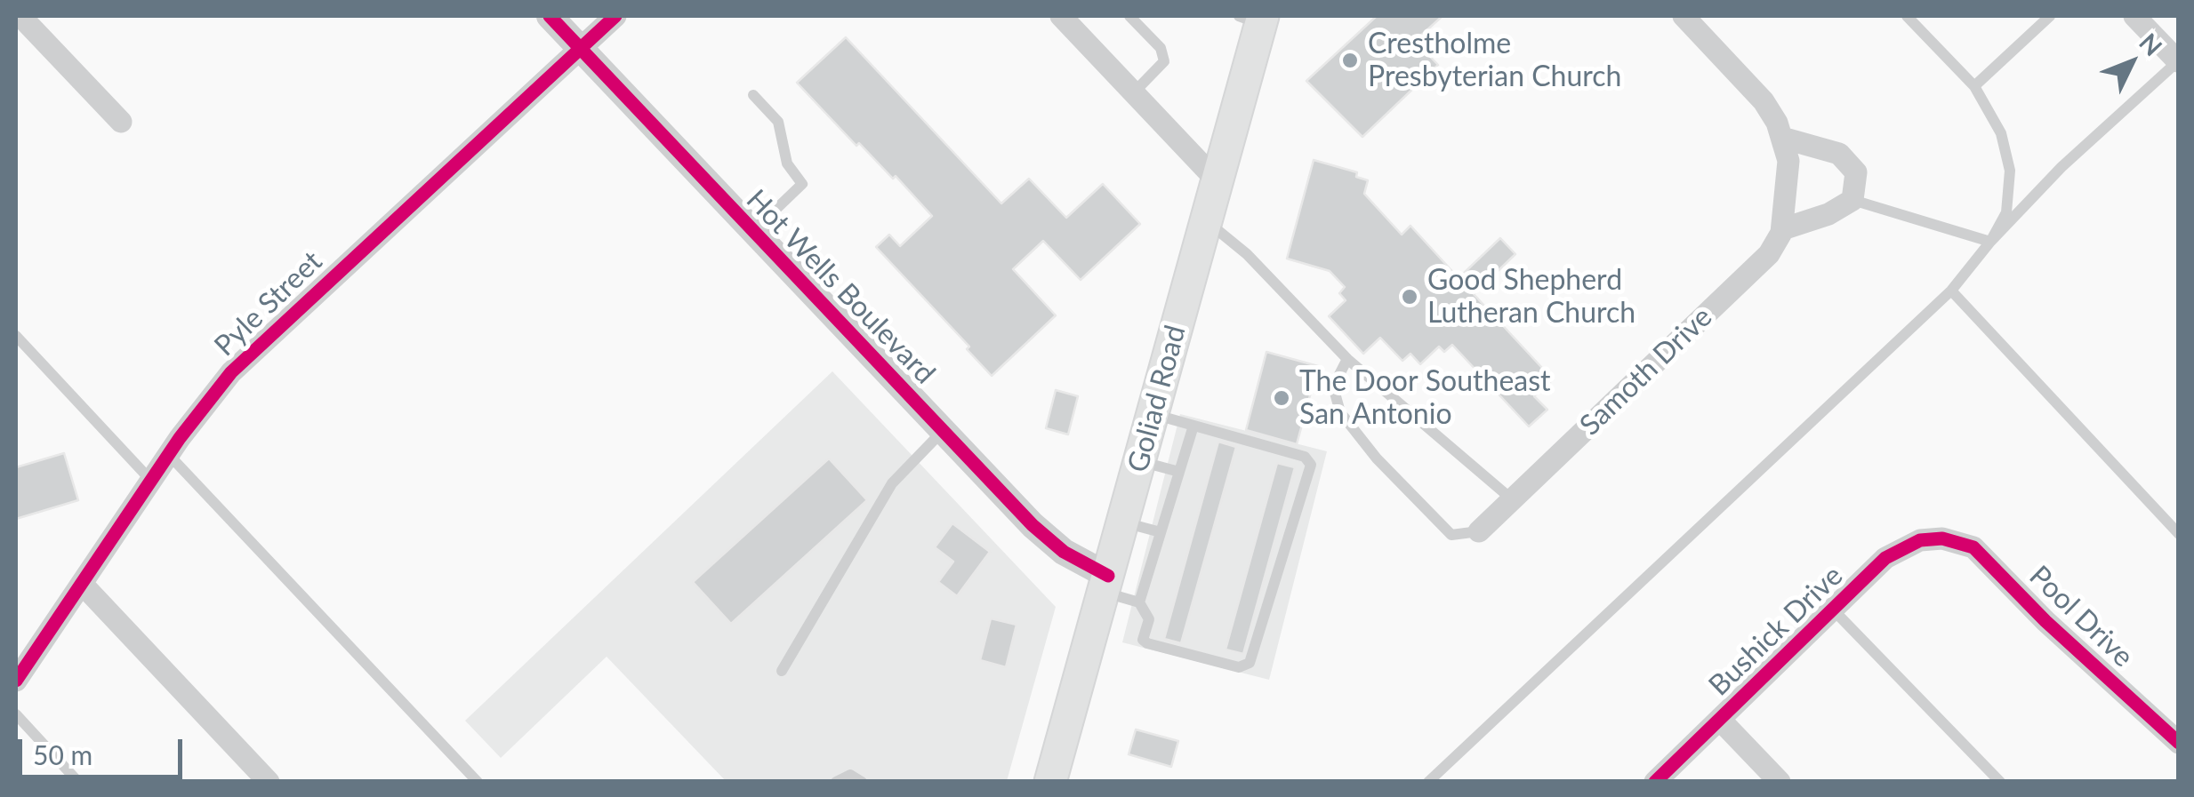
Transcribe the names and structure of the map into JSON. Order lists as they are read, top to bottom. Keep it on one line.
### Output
{"streets":{"main road":["Goliad Road"],"street":["Hot Wells Boulevard","Pyle Street","Samoth Drive","Pool Drive","Bushick Drive"]},"crossings":[["Hot Wells Boulevard","Pyle Street"],["Hot Wells Boulevard","Goliad Road"],["Pool Drive","Bushick Drive"]],"places":["Crestholme Presbyterian Church","Good Shepherd Lutheran Church","The Door Southeast San Antonio"],"scale_bar":"50 m","north":"top right"}
